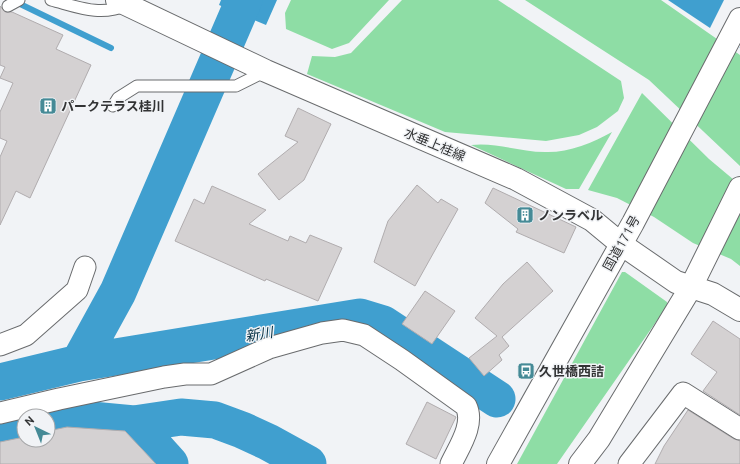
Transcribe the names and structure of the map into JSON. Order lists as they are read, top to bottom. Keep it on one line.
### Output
{"streets":{"main road":["水垂上桂線","国道171号"]},"crossings":[["水垂上桂線","国道171号"]],"water":["新川"],"places":{"building":["パークテラス桂川","ノンラベル"],"bus stop":["久世橋西詰"]},"north":"top left"}
